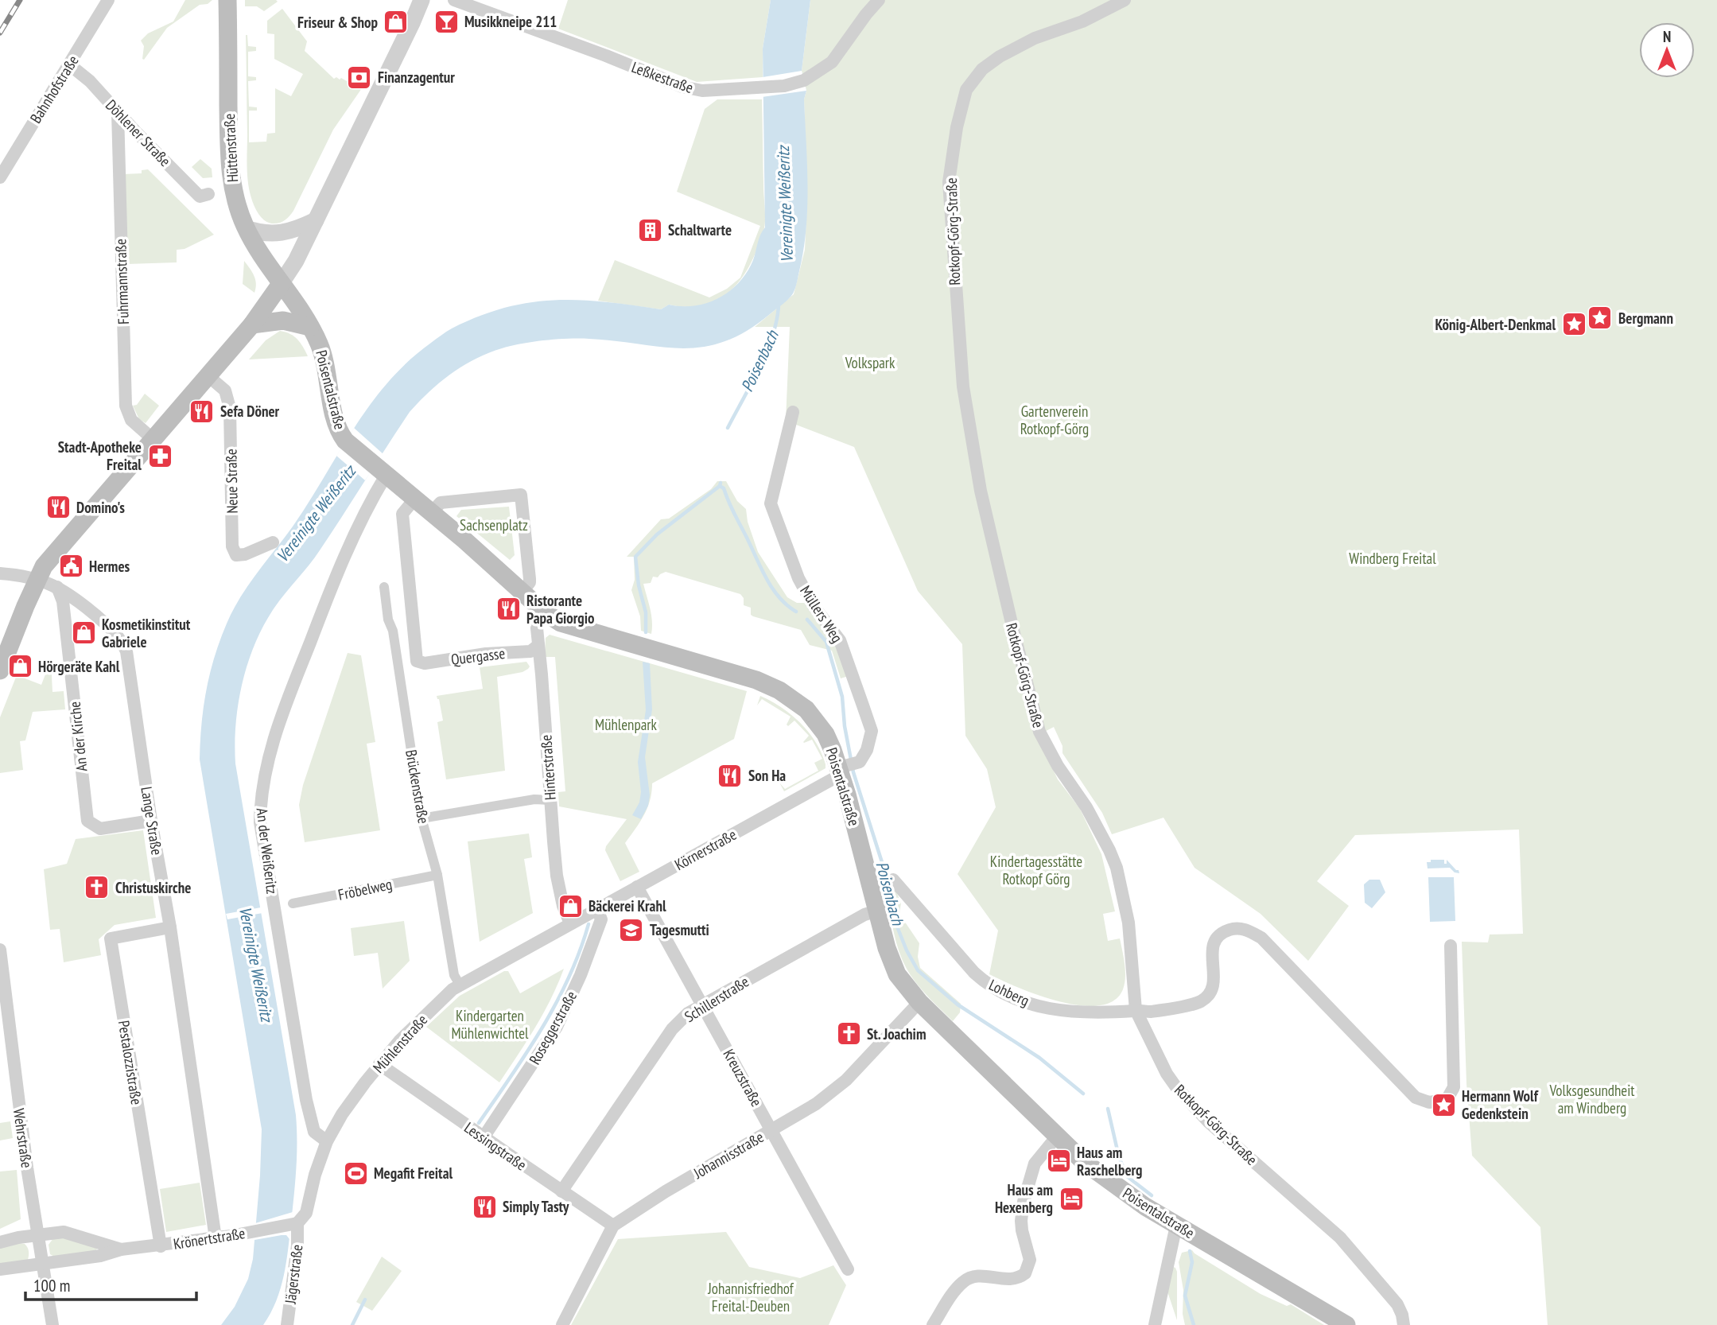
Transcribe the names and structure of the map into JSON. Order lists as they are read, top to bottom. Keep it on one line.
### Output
{"streets":{"main road":["Hüttenstraße","Poisentalstraße"],"street":["Leßkestraße","Bahnhofstraße","Döhlener Straße","Rotkopf-Görg-Straße","Fuhrmannstraße","Neue Straße","Müllers Weg","Quergasse","An der Kirche","Hinterstraße","Brückenstraße","Lange Straße","Körnerstraße","An der Weißeritz","Fröbelweg","Lohberg","Schillerstraße","Roseggerstraße","Mühlenstraße","Pestalozzistraße","Kreuzstraße","Wehrstraße","Lessingstraße","Johannisstraße","Krönertstraße","Jägerstraße"]},"crossings":[["Bahnhofstraße","Döhlener Straße"],["Döhlener Straße","Fuhrmannstraße"],["Hüttenstraße","Poisentalstraße"],["Rotkopf-Görg-Straße","Lohberg"],["Poisentalstraße","Müllers Weg"],["Poisentalstraße","Quergasse"],["Poisentalstraße","Hinterstraße"],["Poisentalstraße","Körnerstraße"],["Poisentalstraße","An der Weißeritz"],["Poisentalstraße","Schillerstraße"],["Poisentalstraße","Johannisstraße"],["Müllers Weg","Körnerstraße"],["Quergasse","Hinterstraße"],["An der Kirche","Lange Straße"],["Hinterstraße","Körnerstraße"],["Hinterstraße","Mühlenstraße"],["Brückenstraße","Fröbelweg"],["Brückenstraße","Mühlenstraße"],["Lange Straße","Pestalozzistraße"],["Lange Straße","Krönertstraße"],["Körnerstraße","Roseggerstraße"],["Körnerstraße","Mühlenstraße"],["Körnerstraße","Kreuzstraße"],["An der Weißeritz","Mühlenstraße"],["Schillerstraße","Kreuzstraße"],["Schillerstraße","Lessingstraße"],["Roseggerstraße","Lessingstraße"],["Mühlenstraße","Lessingstraße"],["Mühlenstraße","Krönertstraße"],["Mühlenstraße","Jägerstraße"],["Pestalozzistraße","Krönertstraße"],["Kreuzstraße","Johannisstraße"],["Wehrstraße","Krönertstraße"],["Lessingstraße","Johannisstraße"],["Krönertstraße","Jägerstraße"]],"water":["Vereinigte Weißeritz","Poisenbach"],"parks":["Volkspark","Gartenverein Rotkopf-Görg","Sachsenplatz","Windberg Freital","Mühlenpark","Kindertagesstätte Rotkopf Görg","Kindergarten Mühlenwichtel","Volksgesundheit am Windberg","Johannisfriedhof Freital-Deuben"],"places":{"bar":["Musikkneipe 211"],"shop":["Friseur & Shop","Kosmetikinstitut Gabriele","Hörgeräte Kahl","Bäckerei Krahl"],"bank":["Finanzagentur"],"building":["Schaltwarte"],"place":["Bergmann","König-Albert-Denkmal","Hermann Wolf Gedenkstein"],"restaurant":["Sefa Döner","Domino's","Ristorante Papa Giorgio","Son Ha","Simply Tasty"],"pharmacy":["Stadt-Apotheke Freital"],"public building":["Hermes"],"church":["Christuskirche","St. Joachim"],"school or university":["Tagesmutti"],"hotel":["Haus am Raschelberg","Haus am Hexenberg"],"sports":["Megafit Freital"]},"scale_bar":"100 m","north":"top"}
